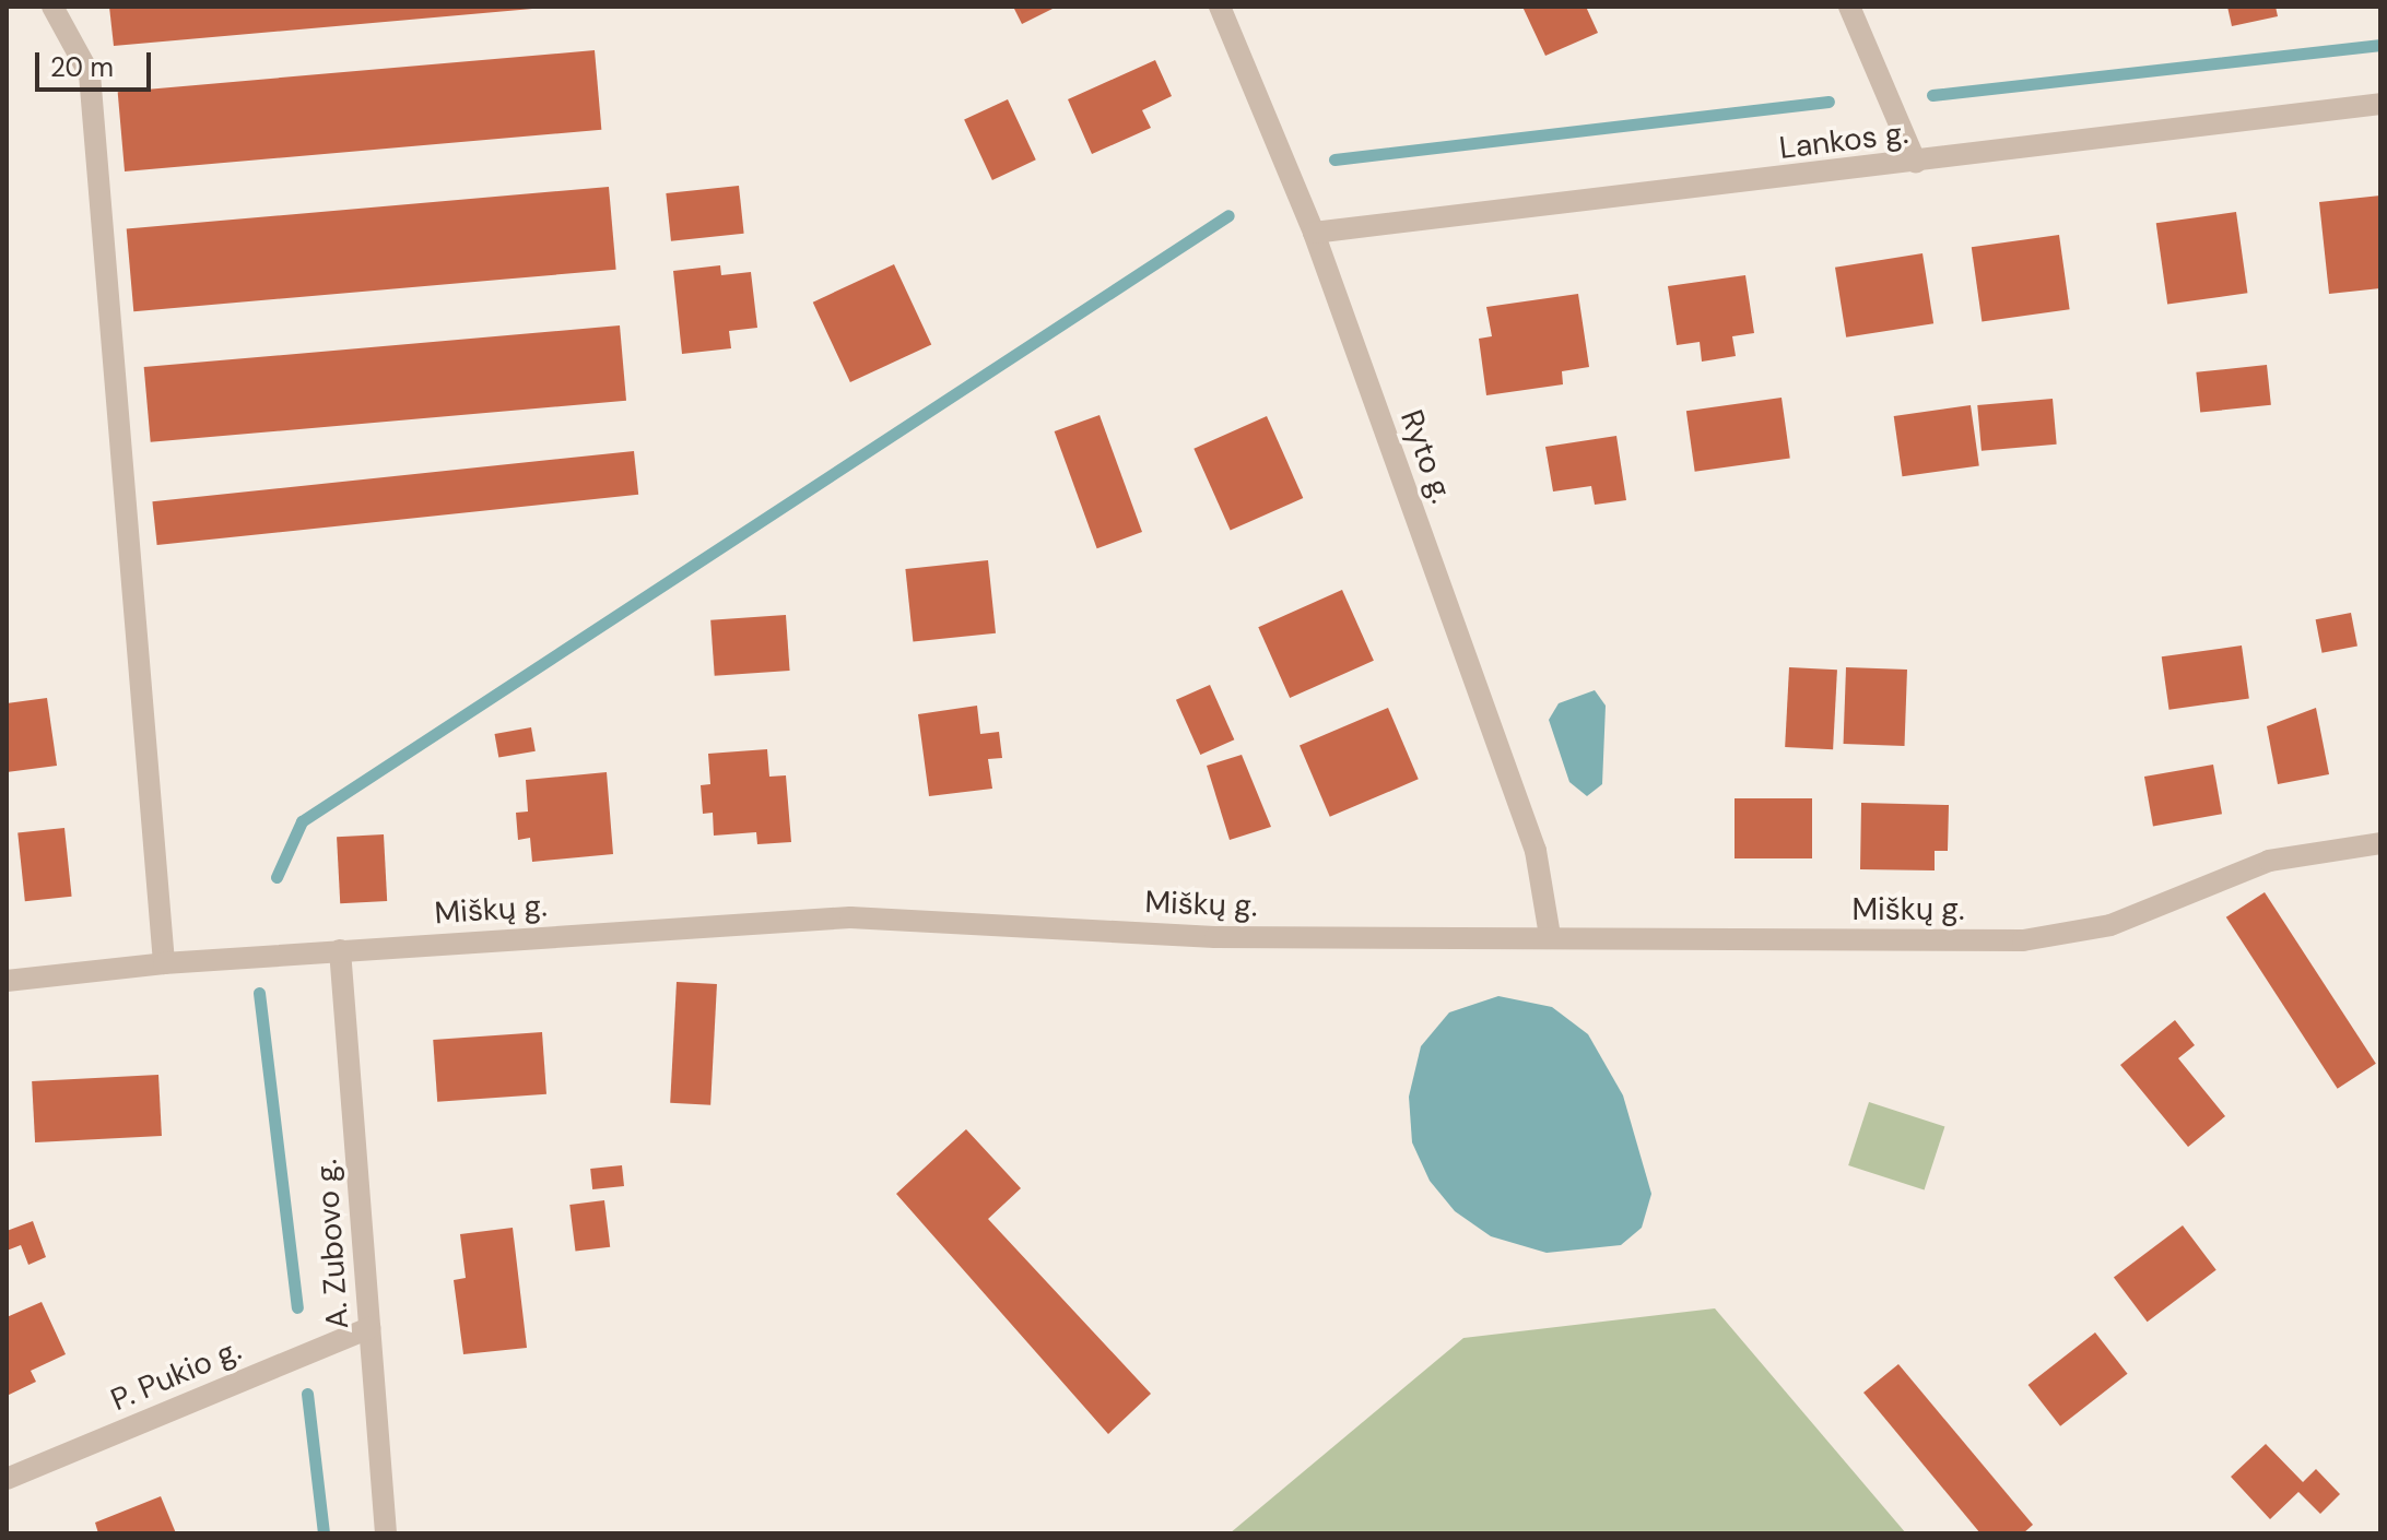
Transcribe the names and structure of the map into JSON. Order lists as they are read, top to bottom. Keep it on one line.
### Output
{"streets":{"street":["Lankos g.","Ryto g.","Miškų g.","A. Zubovo g.","P. Pukio g."]},"crossings":[["Lankos g.","Ryto g."],["Ryto g.","Miškų g."],["Miškų g.","A. Zubovo g."],["A. Zubovo g.","P. Pukio g."]],"scale_bar":"20 m"}
